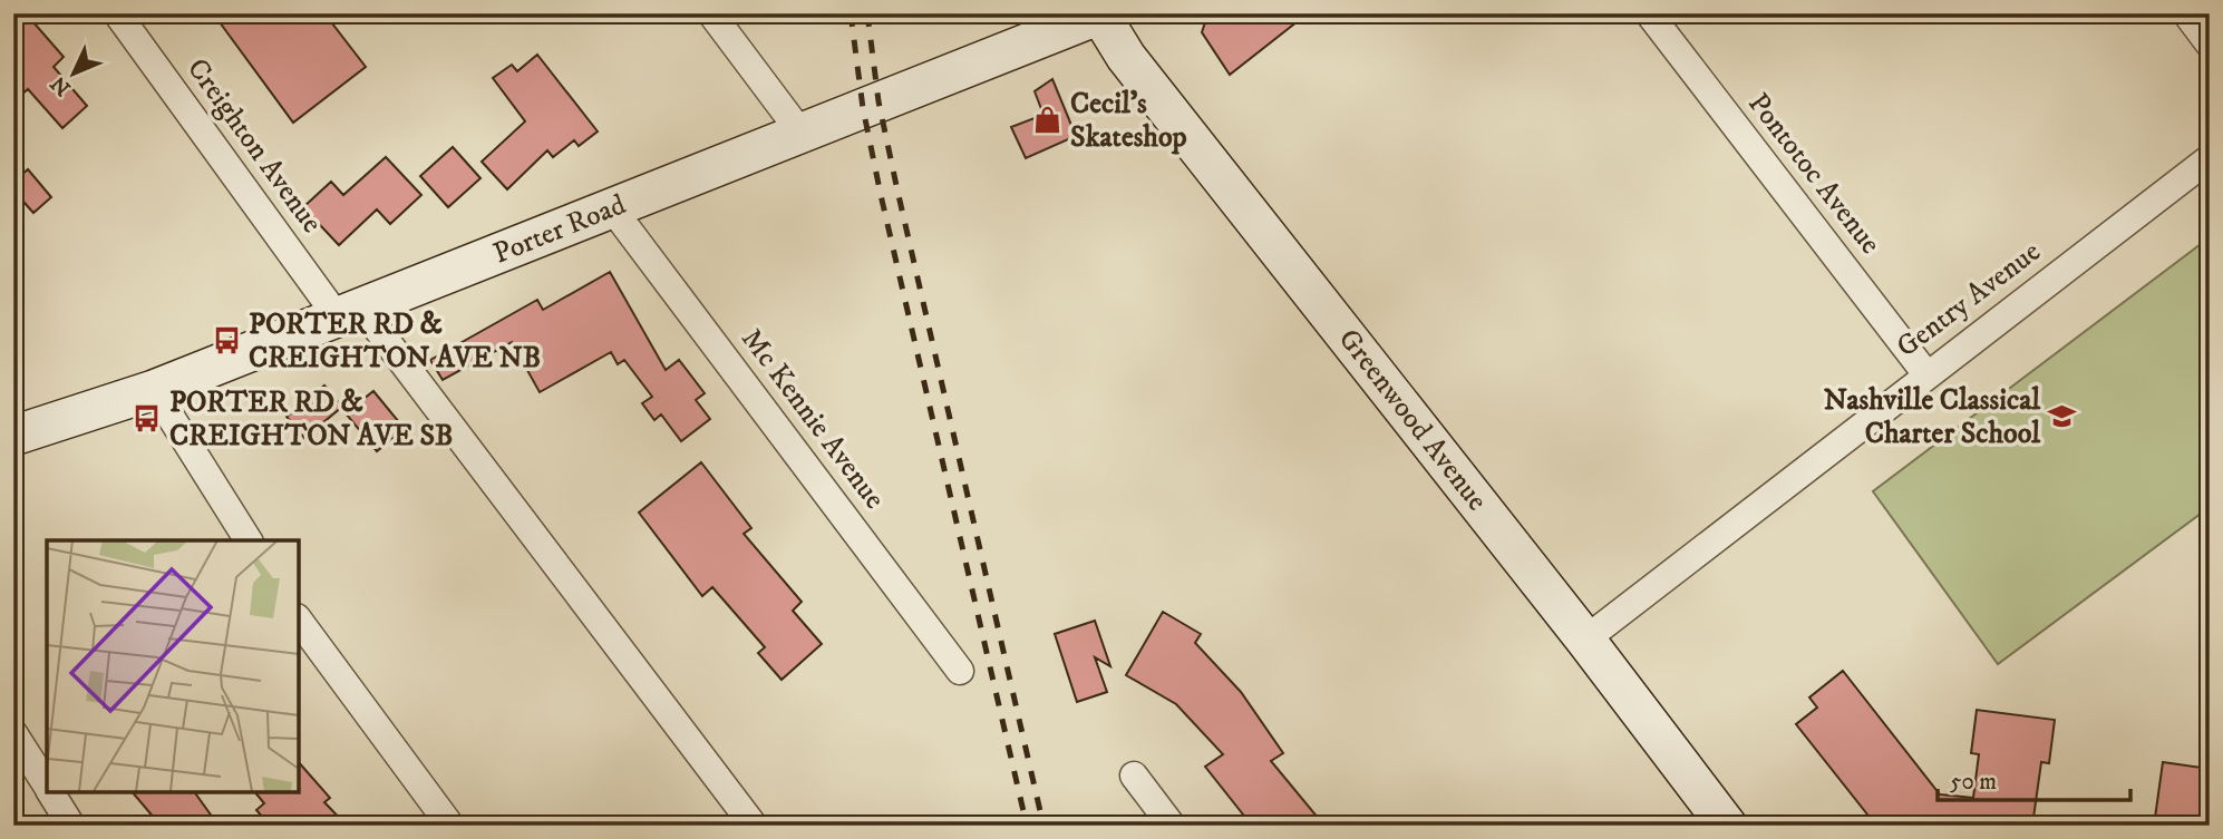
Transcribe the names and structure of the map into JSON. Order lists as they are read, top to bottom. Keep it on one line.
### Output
{"streets":{"street":["Creighton Avenue","Pontotoc Avenue","Porter Road","Gentry Avenue","Mc Kennie Avenue","Greenwood Avenue"]},"crossings":[["Creighton Avenue","Porter Road"],["Pontotoc Avenue","Gentry Avenue"],["Porter Road","Mc Kennie Avenue"],["Porter Road","Greenwood Avenue"],["Gentry Avenue","Greenwood Avenue"]],"places":{"shop":["Cecil's Skateshop"],"bus stop":["PORTER RD & CREIGHTON AVE NB","PORTER RD & CREIGHTON AVE SB"],"school or university":["Nashville Classical Charter School"]},"scale_bar":"50 m","north":"bottom left"}
